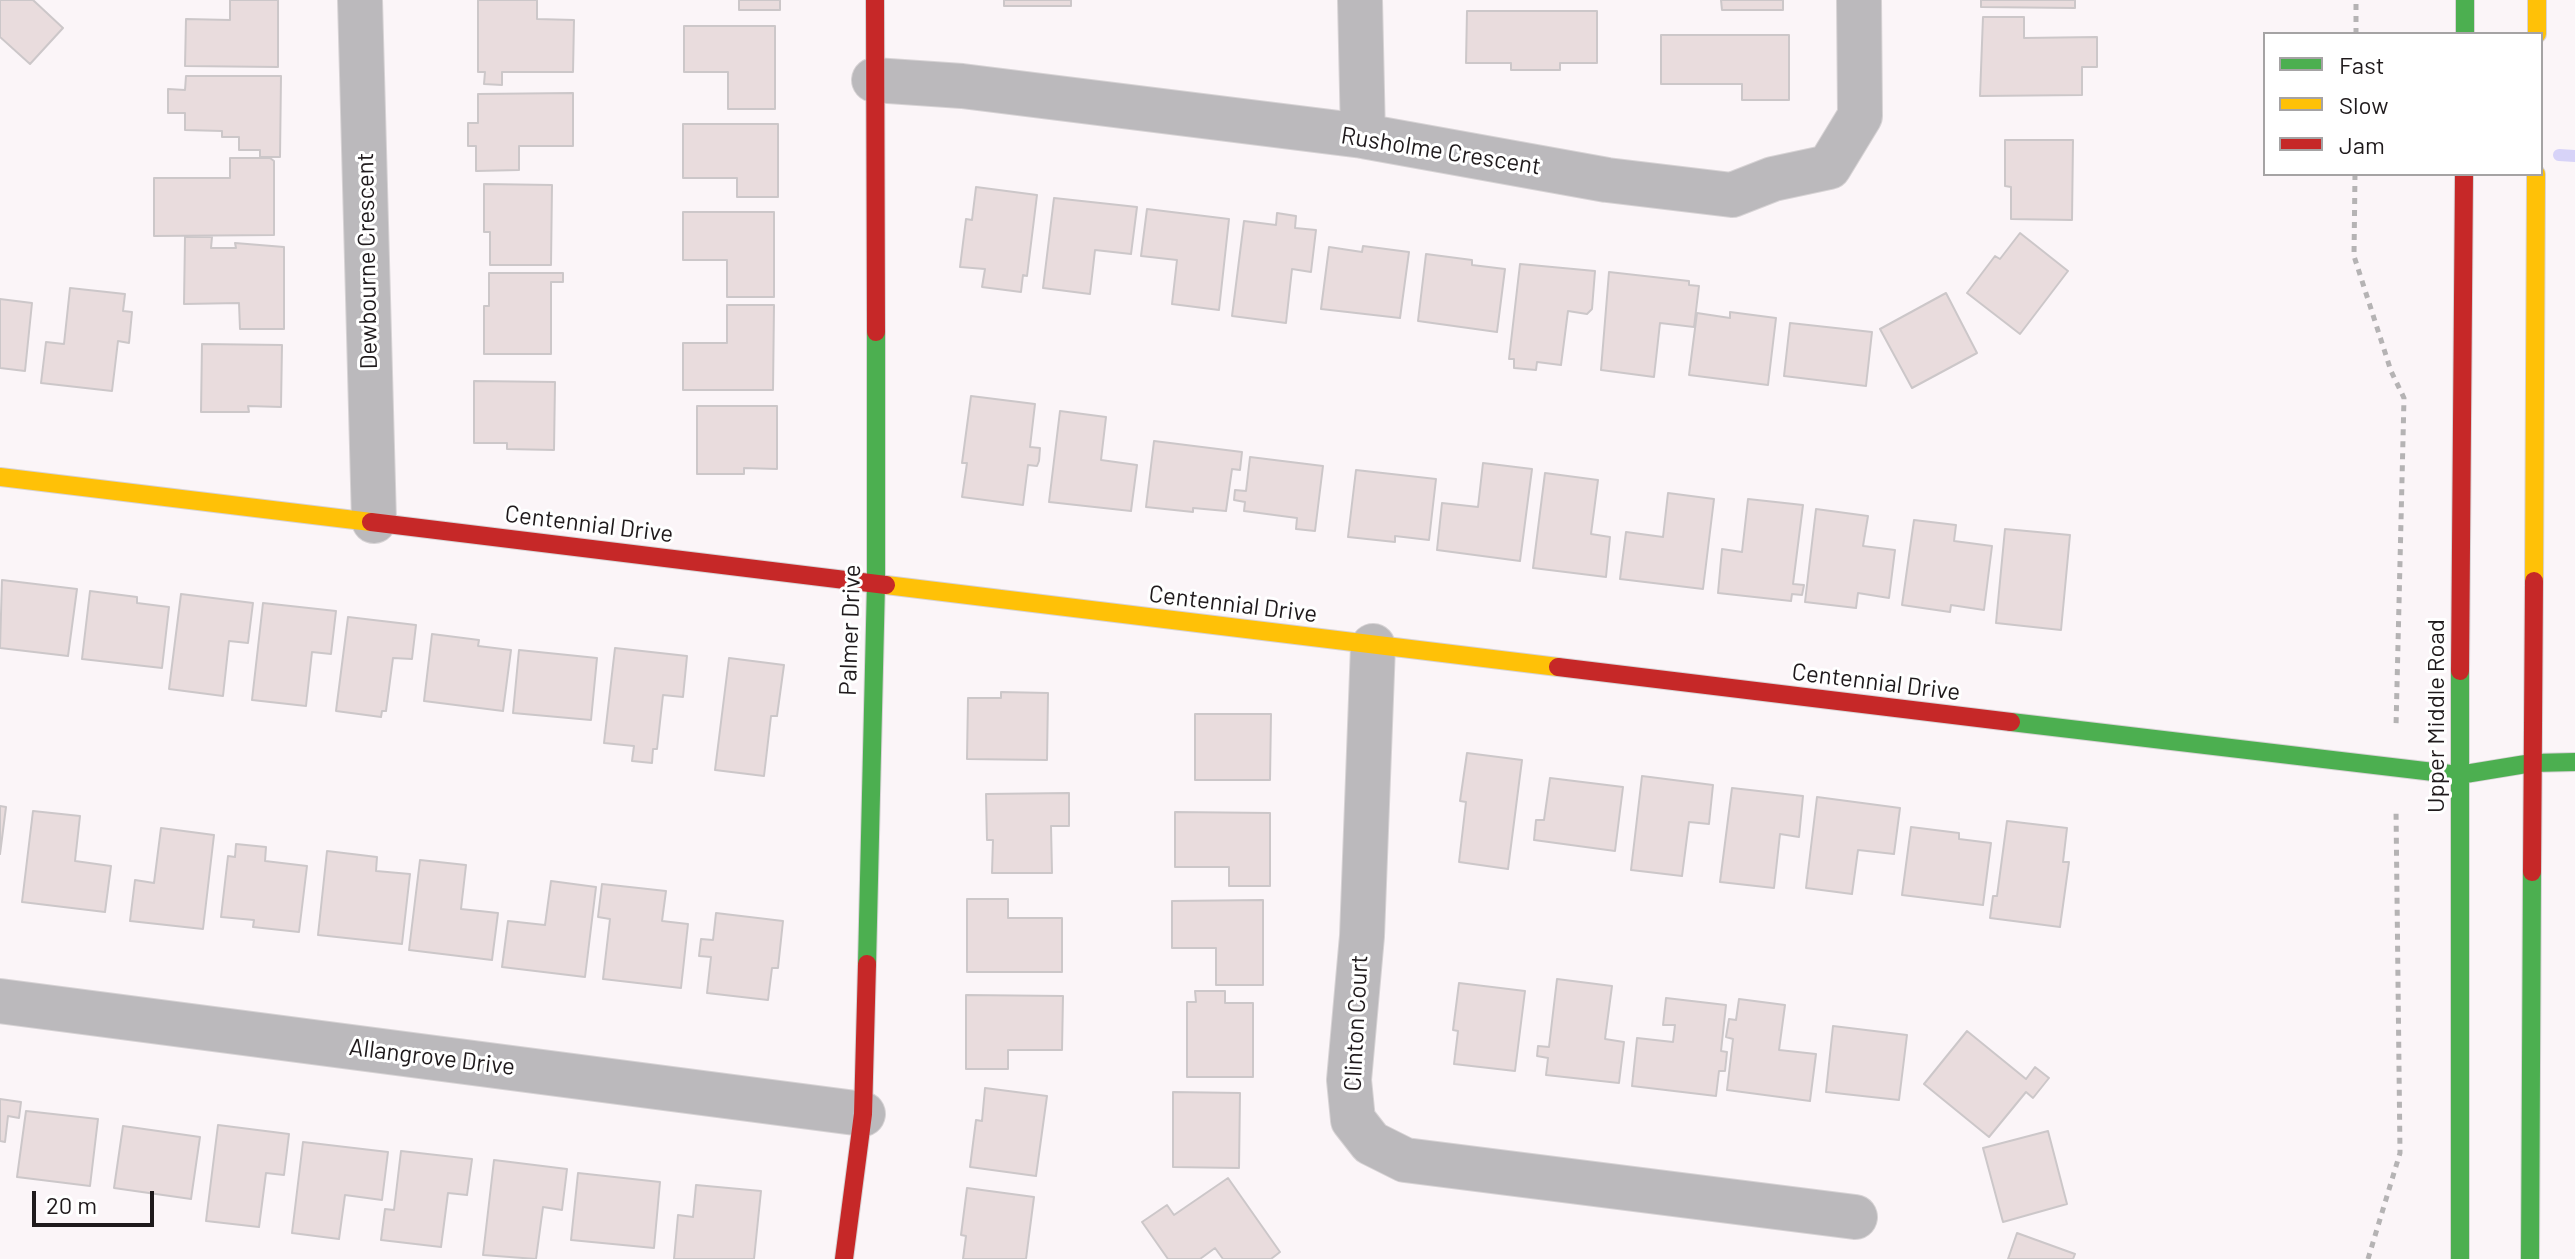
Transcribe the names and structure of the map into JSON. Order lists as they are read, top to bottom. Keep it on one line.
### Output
{"streets":{"street":["Rusholme Crescent","Dewbourne Crescent","Centennial Drive","Palmer Drive","Upper Middle Road","Clinton Court","Allangrove Drive"]},"crossings":[["Rusholme Crescent","Palmer Drive"],["Dewbourne Crescent","Centennial Drive"],["Centennial Drive","Palmer Drive"],["Centennial Drive","Upper Middle Road"],["Centennial Drive","Clinton Court"],["Palmer Drive","Allangrove Drive"]],"legend":["Fast","Slow","Jam"],"scale_bar":"20 m"}
